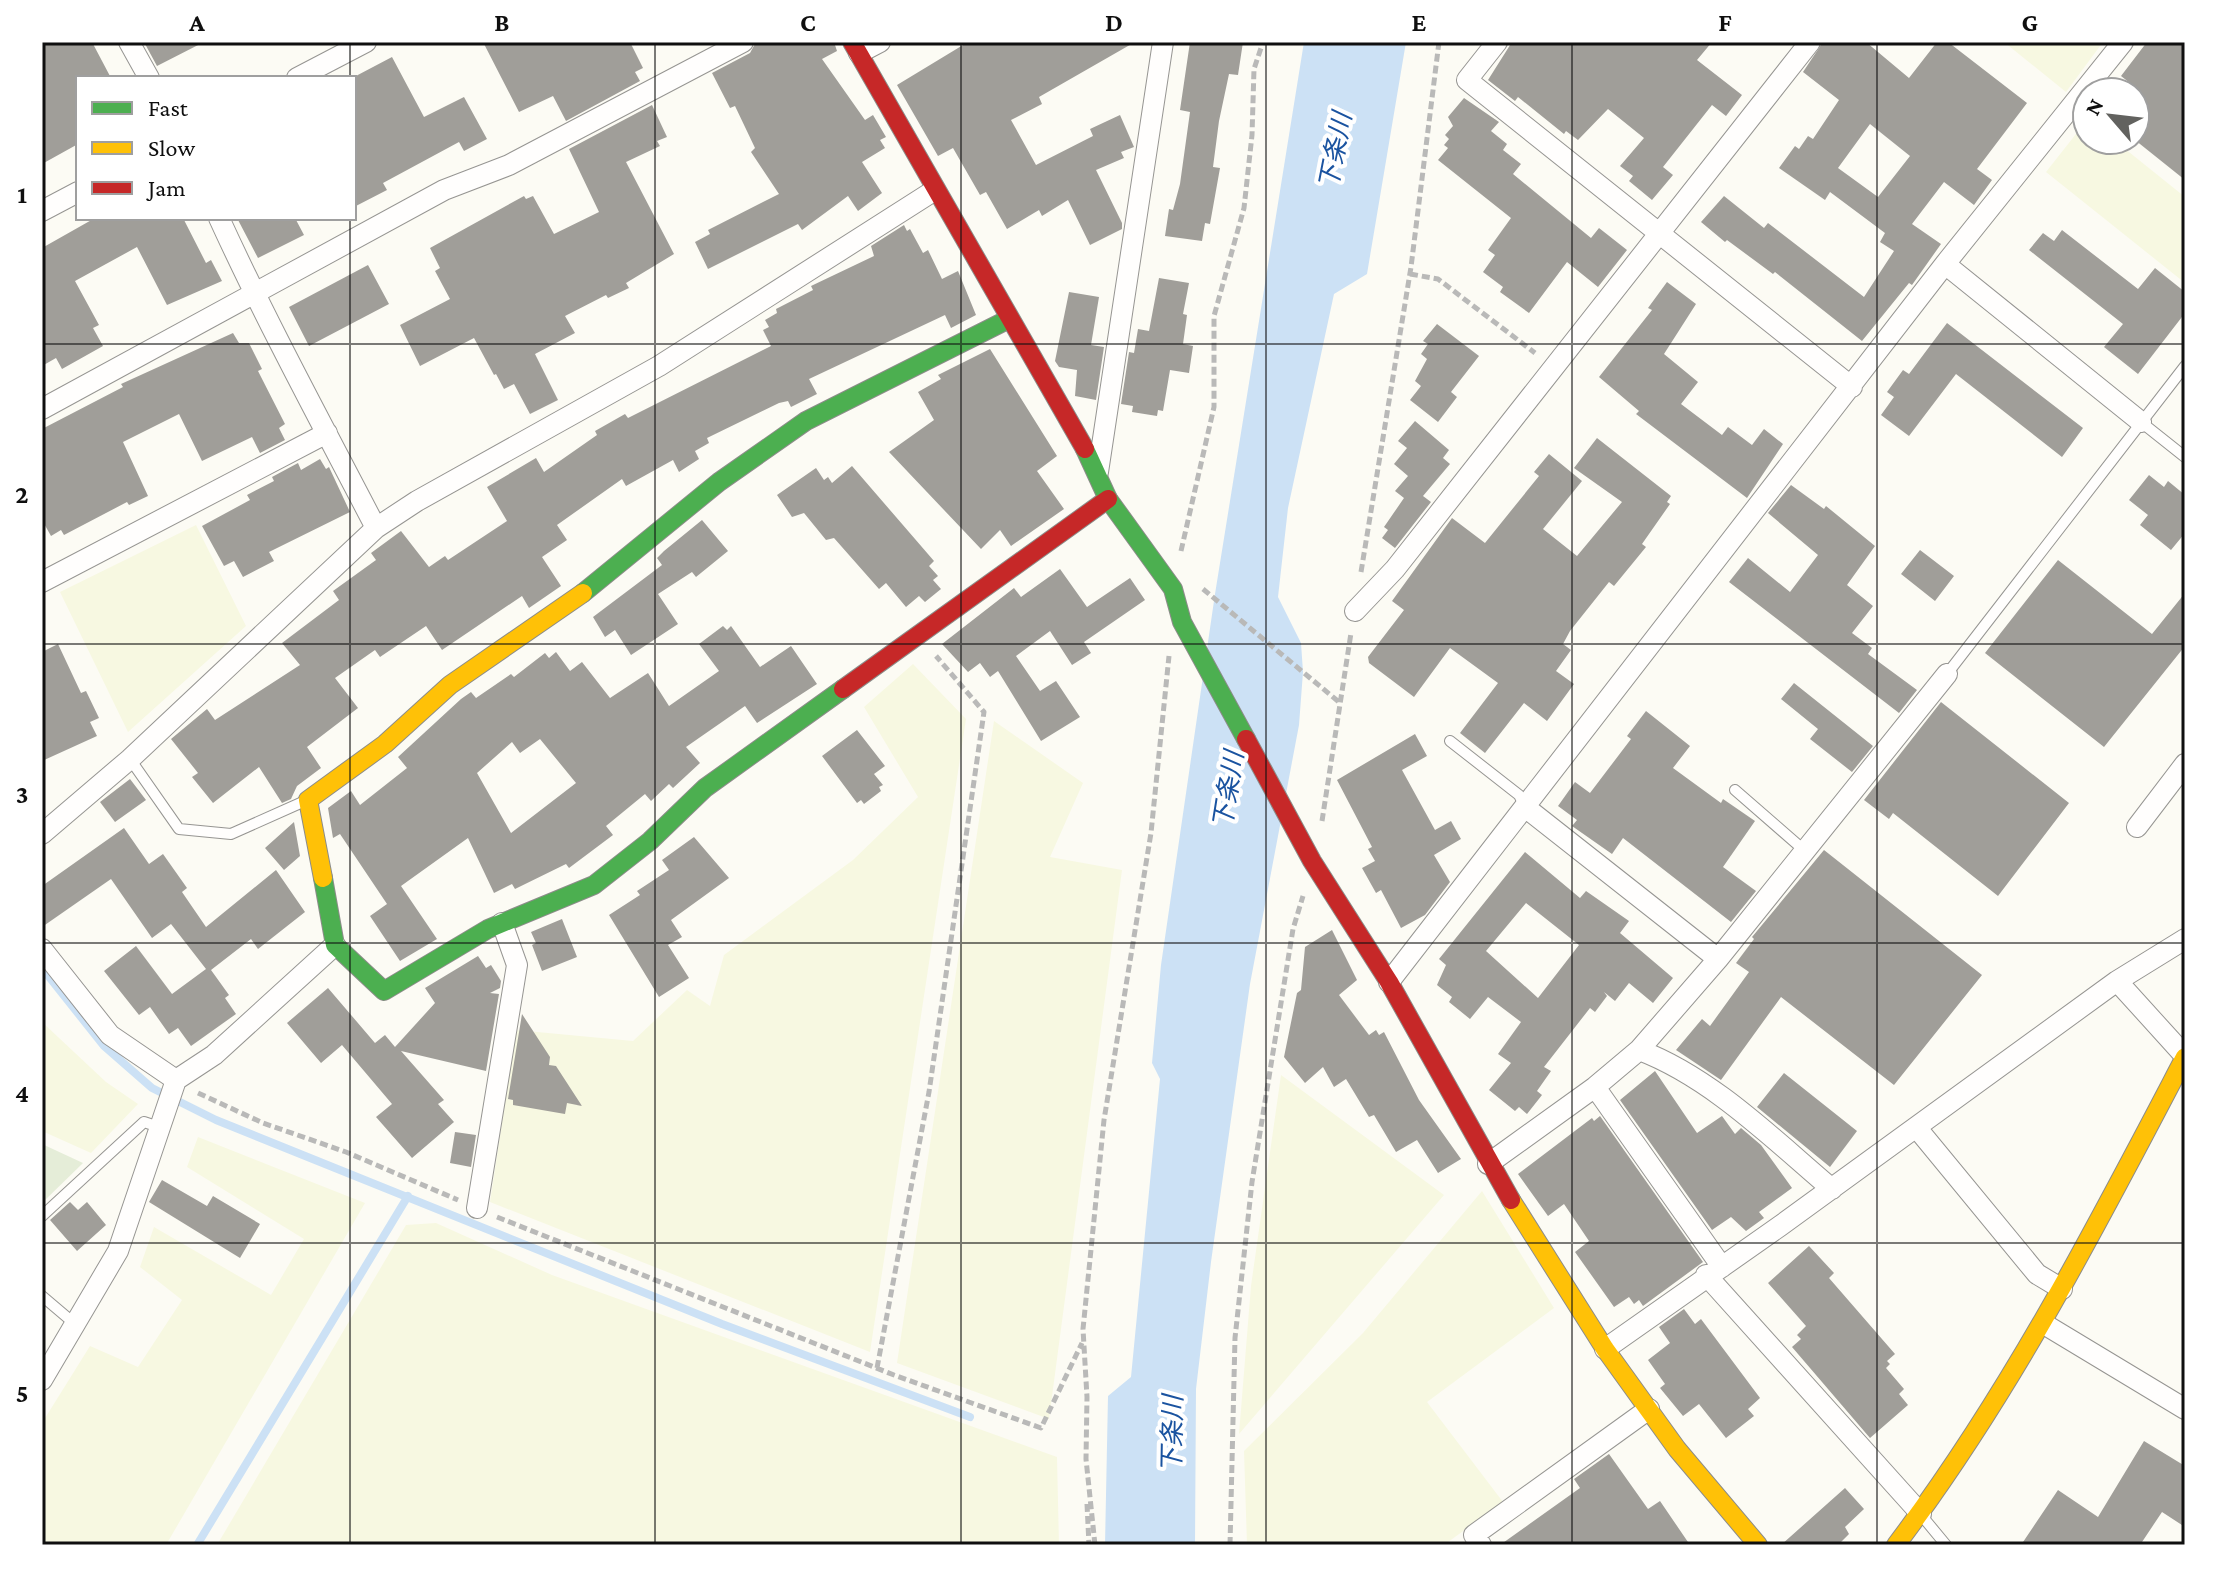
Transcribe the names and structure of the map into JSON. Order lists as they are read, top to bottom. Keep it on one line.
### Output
{"water":["下条川"],"legend":["Fast","Slow","Jam"],"north":"top left","grid":{"columns":["A","B","C","D","E","F","G"],"rows":["1","2","3","4","5"]}}
